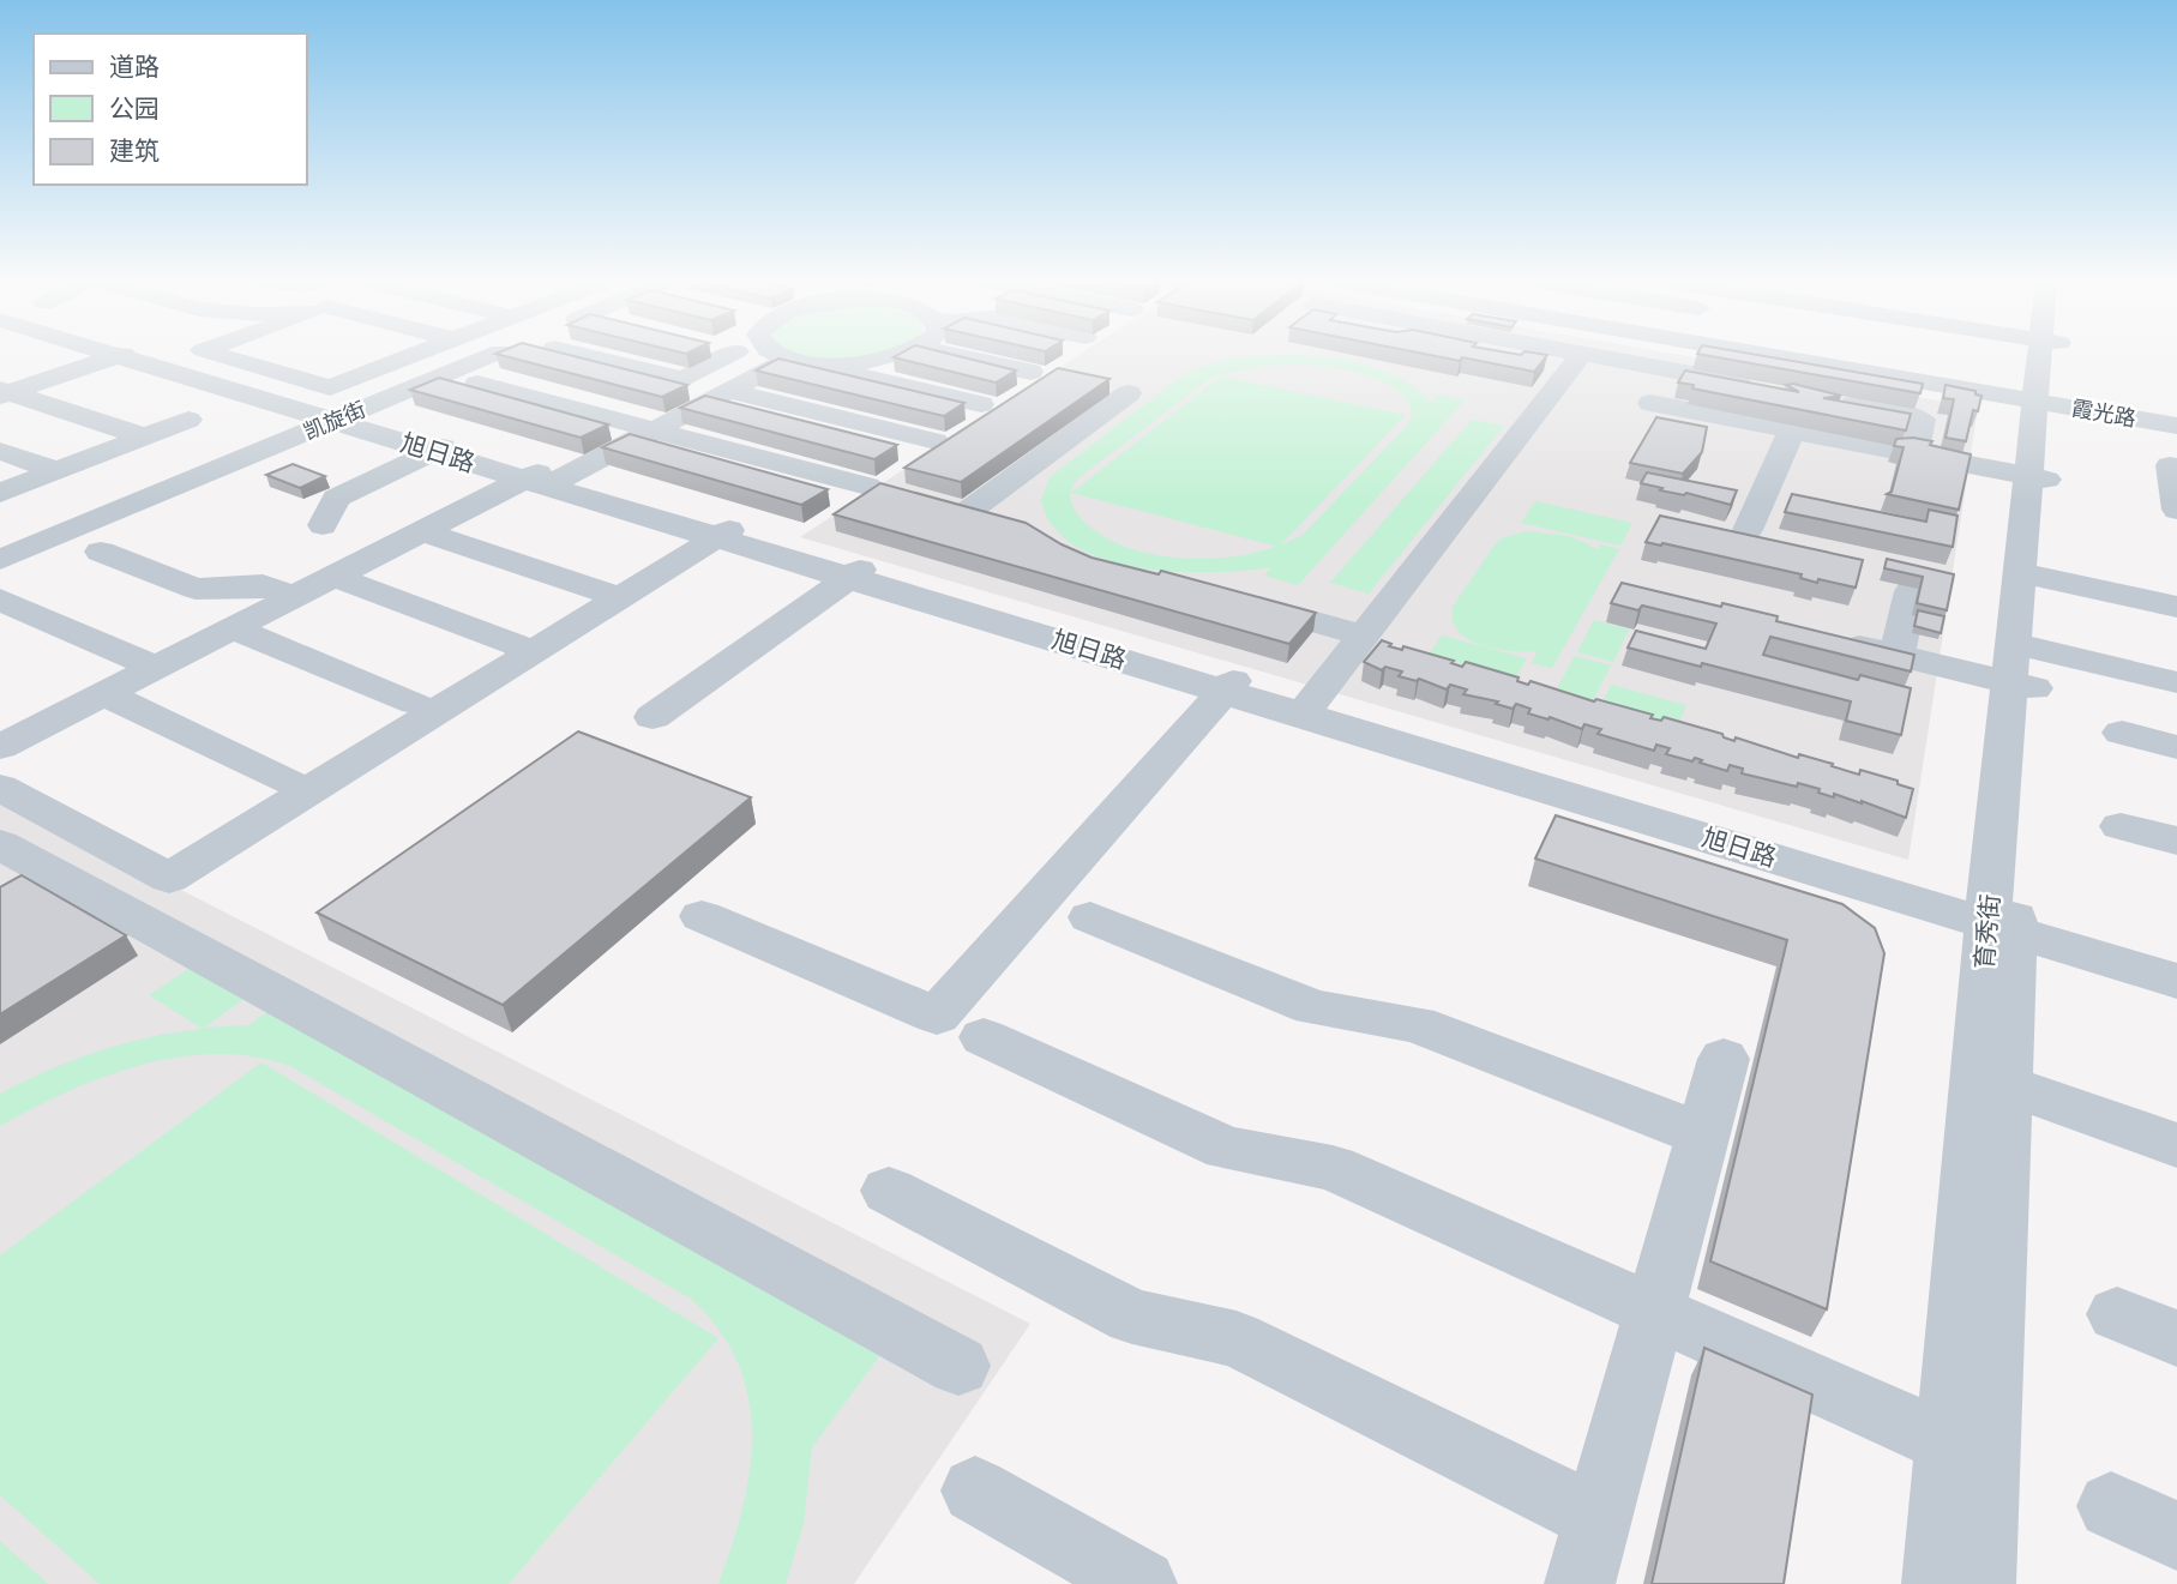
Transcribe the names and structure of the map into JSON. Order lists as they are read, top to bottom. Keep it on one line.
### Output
{"streets":{"street":["霞光路","凯旋街","旭日路","育秀街"]},"crossings":[["霞光路","育秀街"],["凯旋街","旭日路"],["旭日路","育秀街"]],"legend":["道路","公园","建筑"]}
